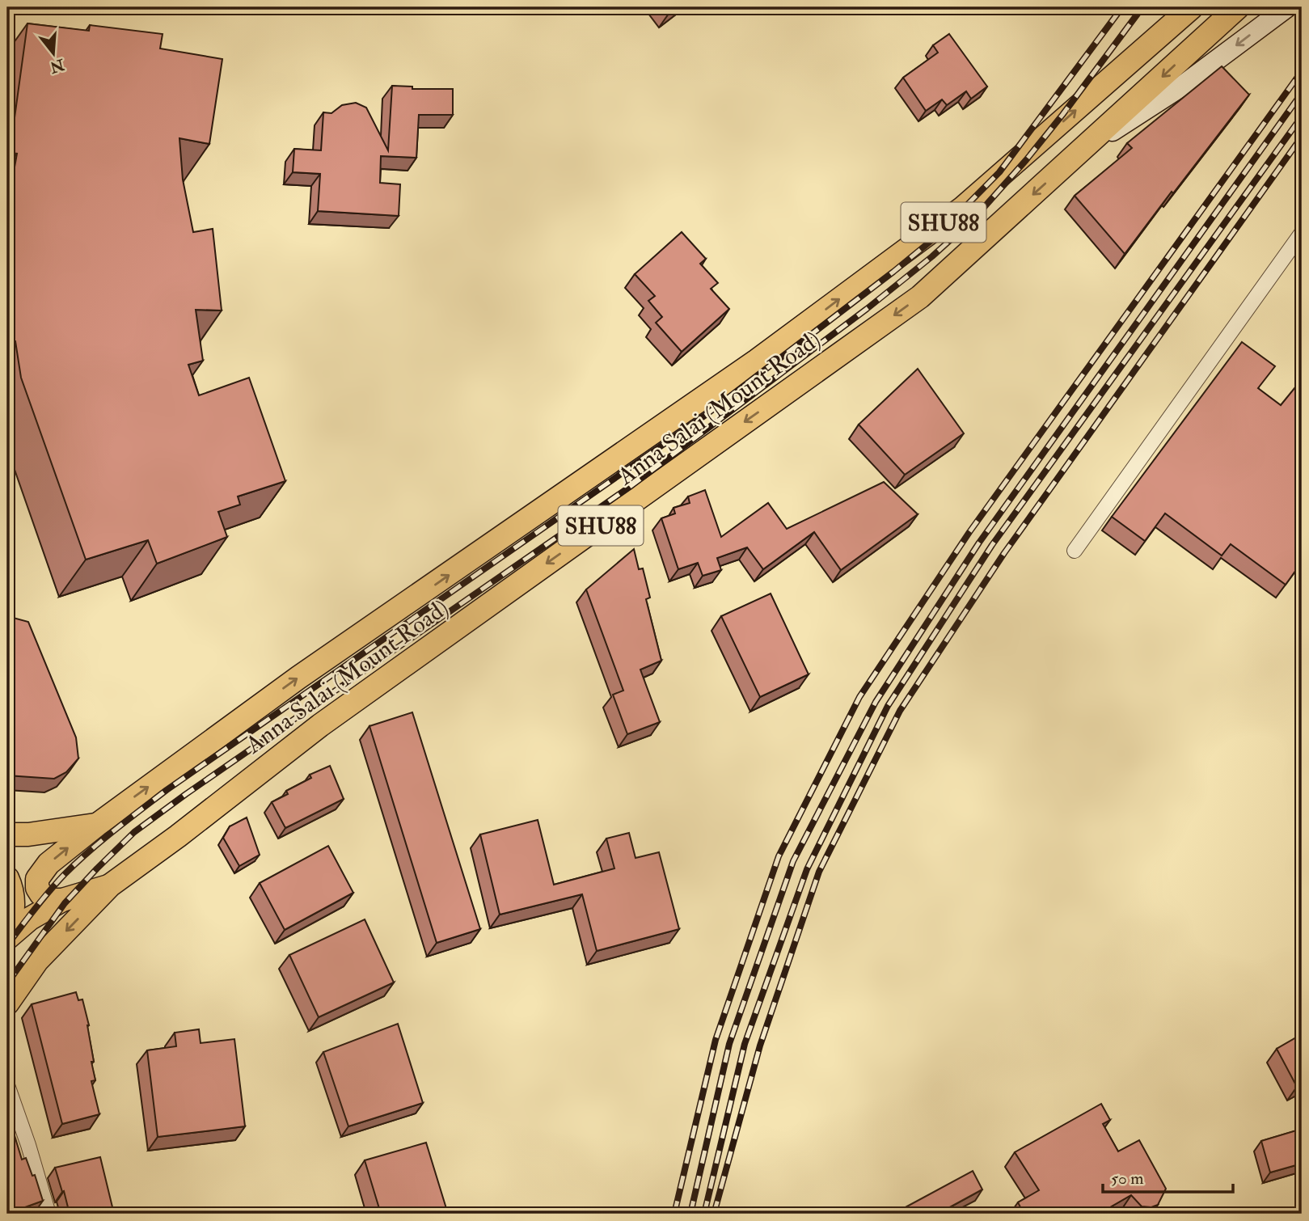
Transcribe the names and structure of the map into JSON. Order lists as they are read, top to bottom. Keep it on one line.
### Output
{"streets":{"main road":["SHU88","Anna Salai (Mount Road)"]},"crossings":[["SHU88","Anna Salai (Mount Road)"]],"scale_bar":"50 m","north":"bottom"}
